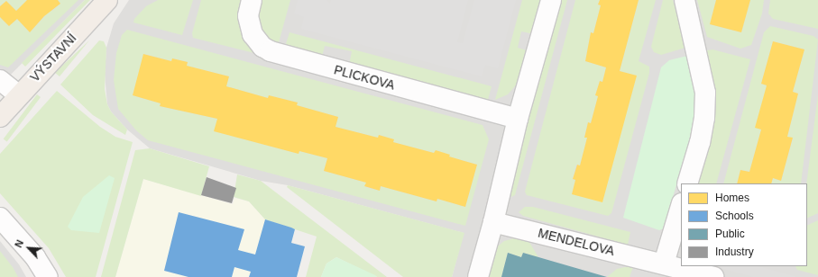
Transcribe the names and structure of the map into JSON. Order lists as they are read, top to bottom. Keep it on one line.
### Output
{"streets":{"main road":["VÝSTAVNÍ"],"street":["PLICKOVA","MENDELOVA"]},"legend":["Homes","Schools","Public","Industry"],"north":"top left"}
